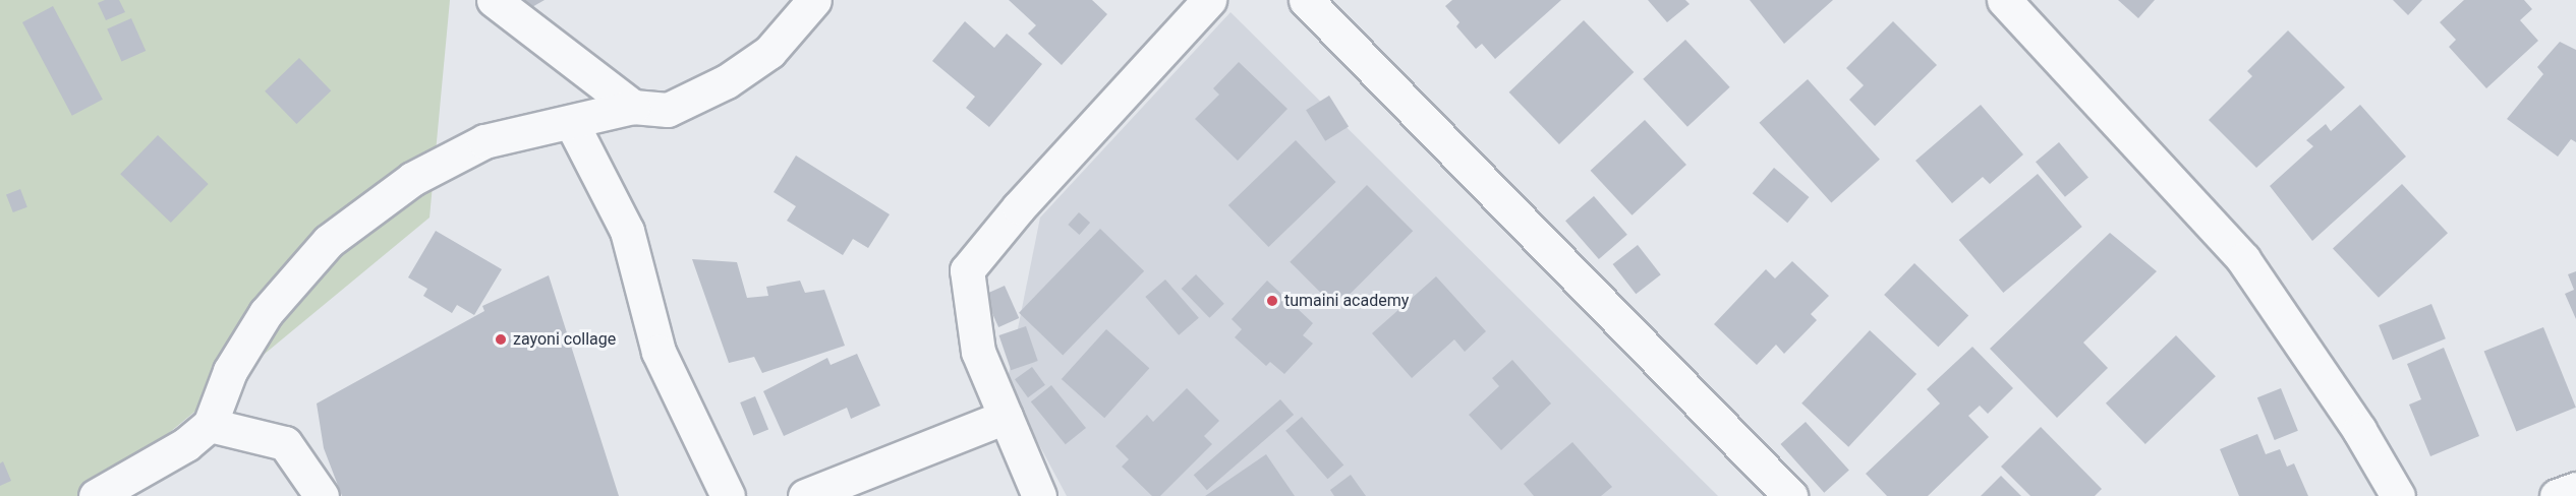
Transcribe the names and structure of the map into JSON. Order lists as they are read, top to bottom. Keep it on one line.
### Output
{"places":["tumaini academy","zayoni collage"]}
